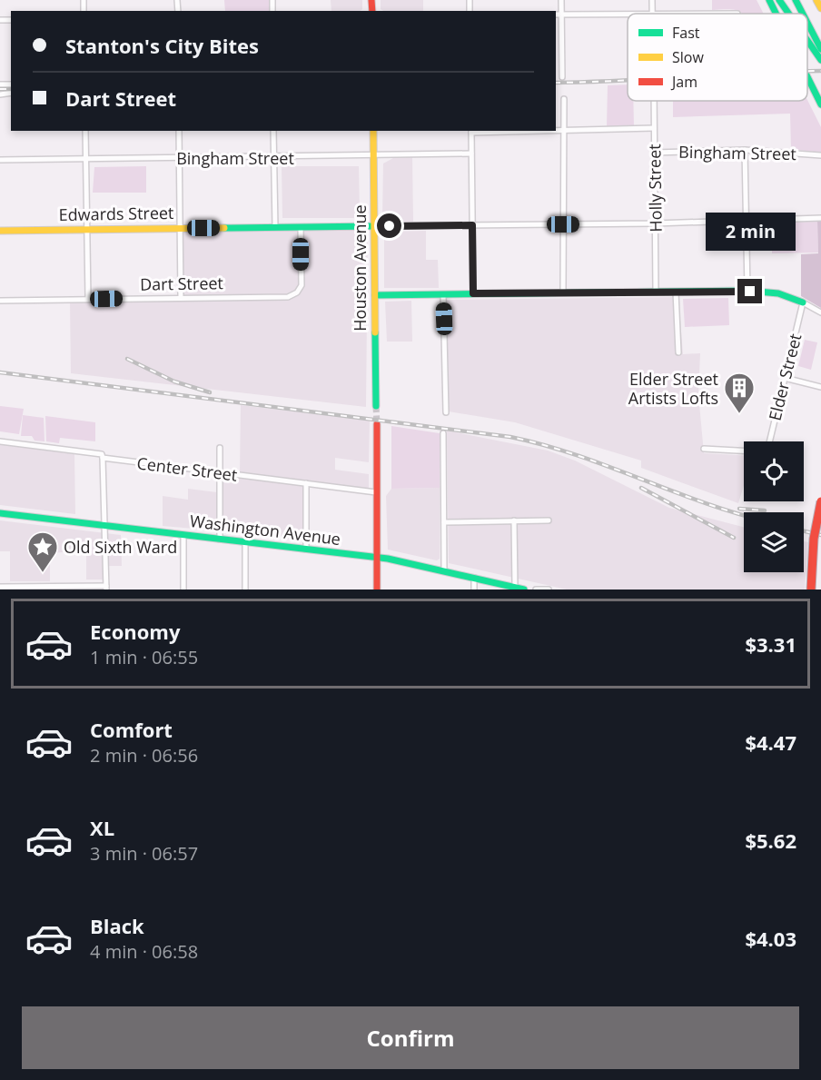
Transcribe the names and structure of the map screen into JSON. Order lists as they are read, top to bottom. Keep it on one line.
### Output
{"streets":{"main road":["Edwards Street","Houston Avenue","Washington Avenue"],"street":["Bingham Street","Holly Street","Dart Street","Elder Street","Center Street"]},"crossings":[["Bingham Street","Holly Street"],["Bingham Street","Houston Avenue"],["Holly Street","Edwards Street"],["Edwards Street","Houston Avenue"],["Edwards Street","Dart Street"]],"places":{"building":["Elder Street Artists Lofts"],"place":["Old Sixth Ward"]},"legend":["Fast","Slow","Jam"],"page":{"banner":["Stanton's City Bites","Dart Street"],"bubble":"2 min","list":[{"name":"Economy","note":"1 min · 06:55","value":"$3.31"},{"name":"Comfort","note":"2 min · 06:56","value":"$4.47"},{"name":"XL","note":"3 min · 06:57","value":"$5.62"},{"name":"Black","note":"4 min · 06:58","value":"$4.03"}],"buttons":"Confirm"}}
